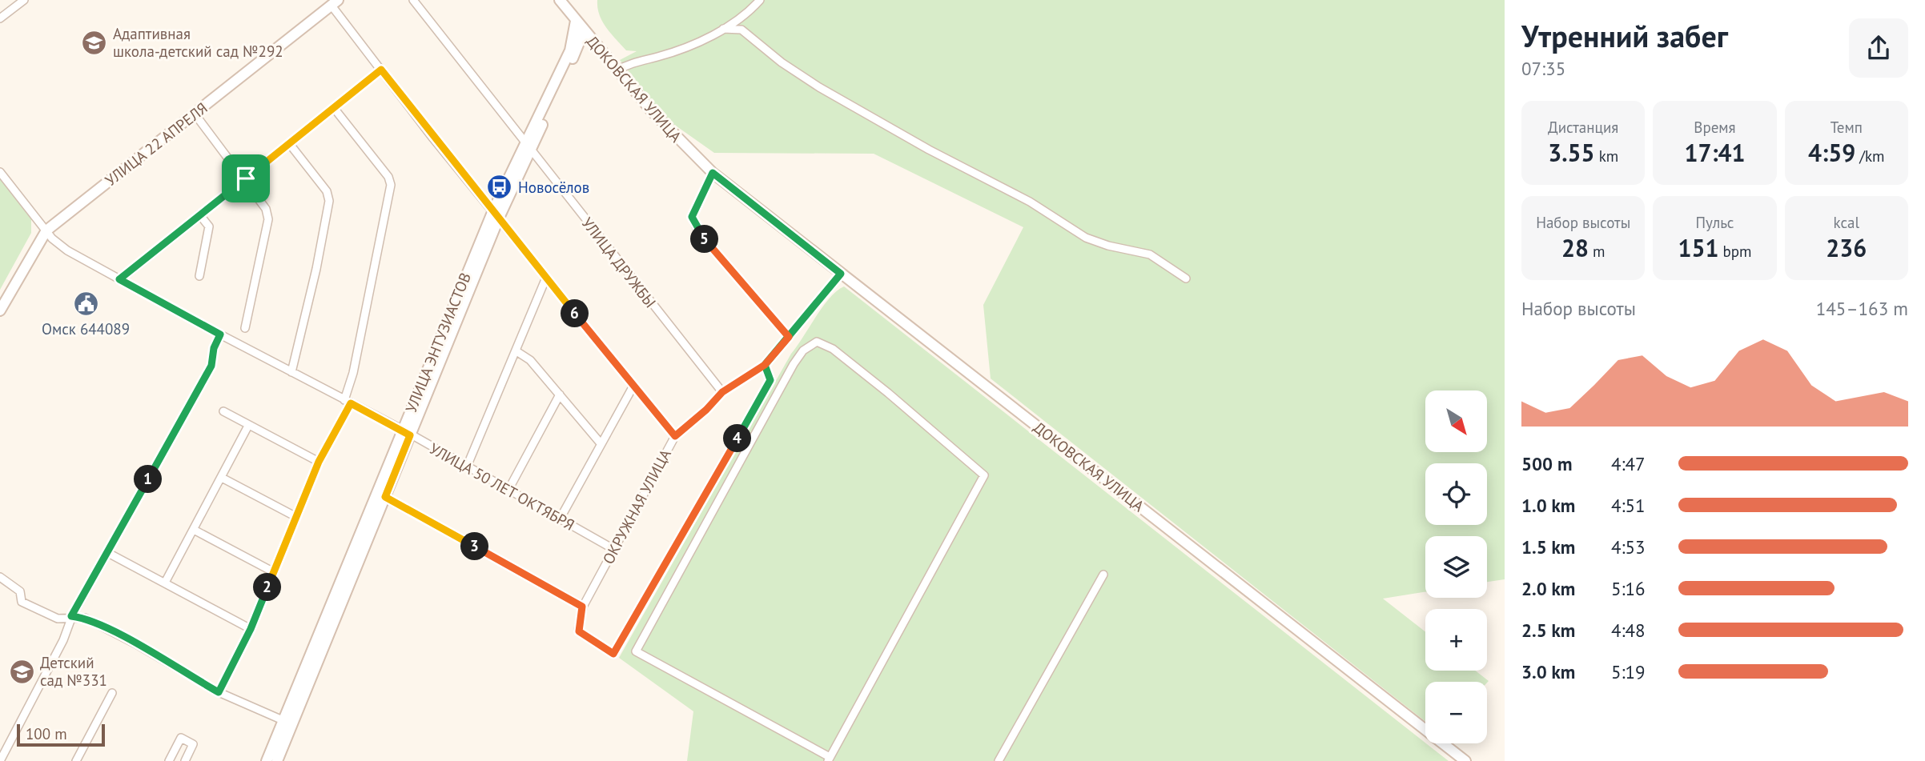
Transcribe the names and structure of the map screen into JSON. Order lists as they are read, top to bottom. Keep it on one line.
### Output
{"streets":{"main road":["ДОКОВСКАЯ УЛИЦА","УЛИЦА 22 АПРЕЛЯ","УЛИЦА ЭНТУЗИАСТОВ"],"street":["УЛИЦА ДРУЖБЫ","УЛИЦА 50 ЛЕТ ОКТЯБРЯ","ОКРУЖНАЯ УЛИЦА"]},"crossings":[["ДОКОВСКАЯ УЛИЦА","УЛИЦА ЭНТУЗИАСТОВ"],["ДОКОВСКАЯ УЛИЦА","ОКРУЖНАЯ УЛИЦА"],["УЛИЦА 22 АПРЕЛЯ","УЛИЦА 50 ЛЕТ ОКТЯБРЯ"],["УЛИЦА ДРУЖБЫ","УЛИЦА ЭНТУЗИАСТОВ"],["УЛИЦА ДРУЖБЫ","ОКРУЖНАЯ УЛИЦА"],["УЛИЦА ЭНТУЗИАСТОВ","УЛИЦА 50 ЛЕТ ОКТЯБРЯ"],["УЛИЦА 50 ЛЕТ ОКТЯБРЯ","ОКРУЖНАЯ УЛИЦА"]],"places":{"school or university":["Адаптивная школа-детский сад №292","Детский сад №331"],"bus stop":["Новосёлов"],"public building":["Омск 644089"]},"scale_bar":"100 m","north":"bottom right","page":{"heading":["Утренний забег","07:35"],"stats":[["Дистанция","3.55 km"],["Время","17:41"],["Темп","4:59 /km"],["Набор высоты","28 m"],["Пульс","151 bpm"],["kcal","236"]],"pins":["5","6","4","1","3","2"],"chart":["Набор высоты","145–163 m"],"map_buttons":["+","−"],"list":[{"name":"500 m","note":"4:47"},{"name":"1.0 km","note":"4:51"},{"name":"1.5 km","note":"4:53"},{"name":"2.0 km","note":"5:16"},{"name":"2.5 km","note":"4:48"},{"name":"3.0 km","note":"5:19"}],"scale":"100 m"}}
